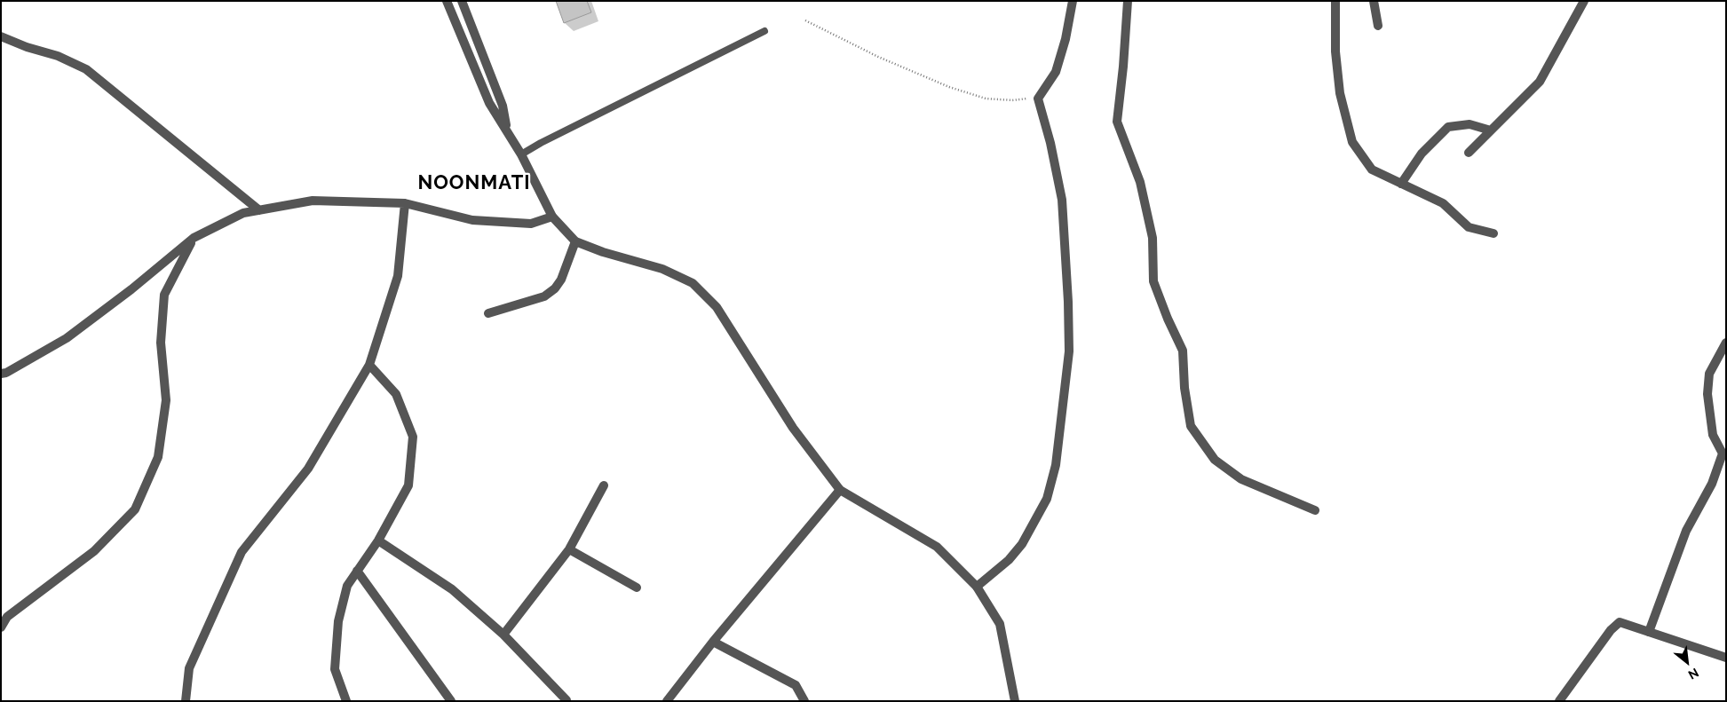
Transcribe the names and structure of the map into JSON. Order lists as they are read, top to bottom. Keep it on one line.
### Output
{"districts":["NOONMATI"],"north":"bottom right"}
